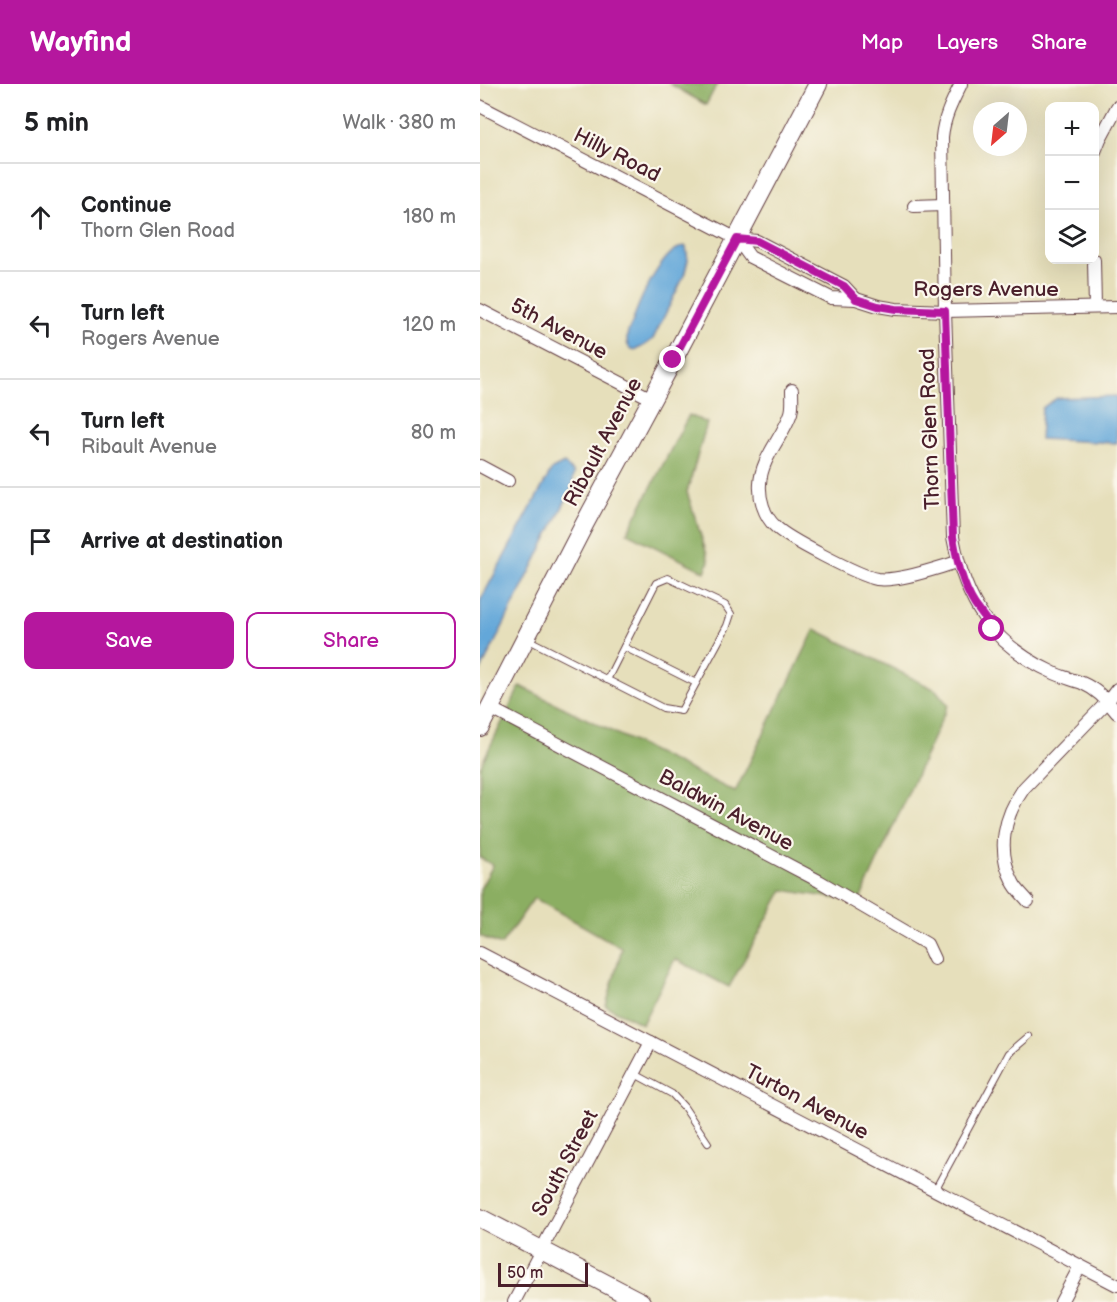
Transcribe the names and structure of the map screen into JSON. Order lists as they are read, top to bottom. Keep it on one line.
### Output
{"streets":{"street":["Hilly Road","Rogers Avenue","5th Avenue","Thorn Glen Road","Ribault Avenue","Baldwin Avenue","Turton Avenue","South Street"]},"crossings":[["Hilly Road","Rogers Avenue"],["Hilly Road","Ribault Avenue"],["Rogers Avenue","Thorn Glen Road"],["Rogers Avenue","Ribault Avenue"],["5th Avenue","Ribault Avenue"],["Ribault Avenue","Baldwin Avenue"],["Turton Avenue","South Street"]],"scale_bar":"50 m","north":"bottom left","page":{"header":"Wayfind","nav":["Map","Layers","Share"],"heading":["5 min","Walk · 380 m"],"map_buttons":["+","−"],"list":[["Continue","Thorn Glen Road","180 m"],["Turn left","Rogers Avenue","120 m"],["Turn left","Ribault Avenue","80 m"],"Arrive at destination"],"buttons":["Save","Share"],"scale":"50 m"}}
